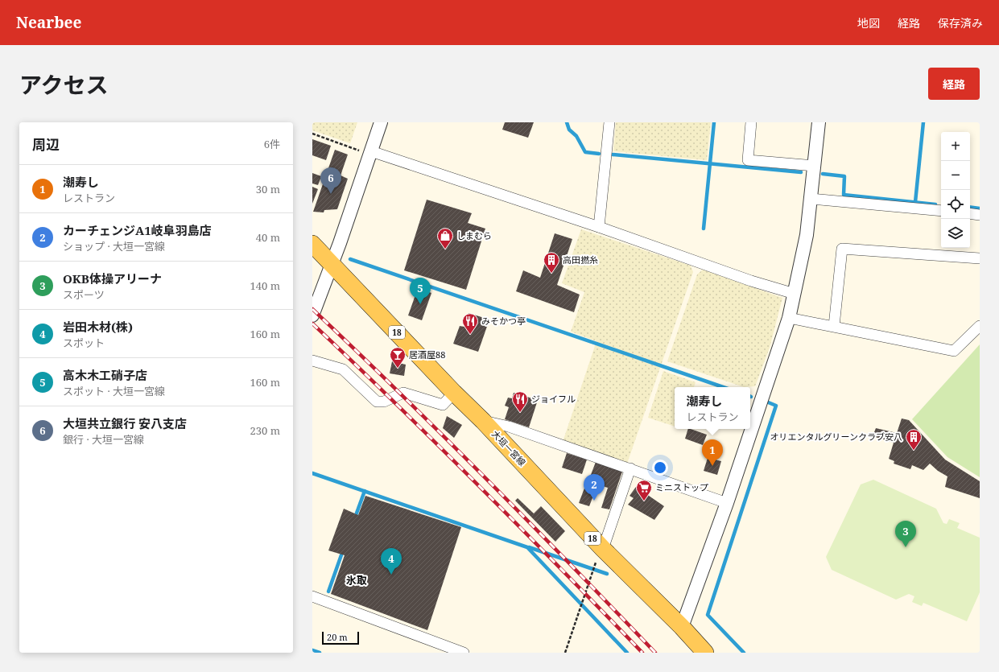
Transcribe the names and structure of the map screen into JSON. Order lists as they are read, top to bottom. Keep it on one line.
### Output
{"streets":{"main road":["18","大垣一宮線"]},"districts":["氷取"],"places":{"shop":["しまむら"],"building":["高田撚糸","オリエンタルグリーンクラブ安八"],"restaurant":["みそかつ亭","ジョイフル"],"bar":["居酒屋88"],"supermarket":["ミニストップ"]},"scale_bar":"20 m","page":{"header":"Nearbee","nav":["地図","経路","保存済み"],"title":"アクセス","buttons":"経路","heading":["周辺","6件"],"map_buttons":["+","−"],"list":[{"mark":"1","name":"潮寿し","note":"レストラン","value":"30 m"},{"mark":"2","name":"カーチェンジA1岐阜羽島店","note":"ショップ · 大垣一宮線","value":"40 m"},{"mark":"3","name":"OKB体操アリーナ","note":"スポーツ","value":"140 m"},{"mark":"4","name":"岩田木材(株)","note":"スポット","value":"160 m"},{"mark":"5","name":"高木木工硝子店","note":"スポット · 大垣一宮線","value":"160 m"},{"mark":"6","name":"大垣共立銀行 安八支店","note":"銀行 · 大垣一宮線","value":"230 m"}],"pins":["6","5","1","2","3","4"],"popup":["潮寿し","レストラン"],"scale":"20 m"}}
